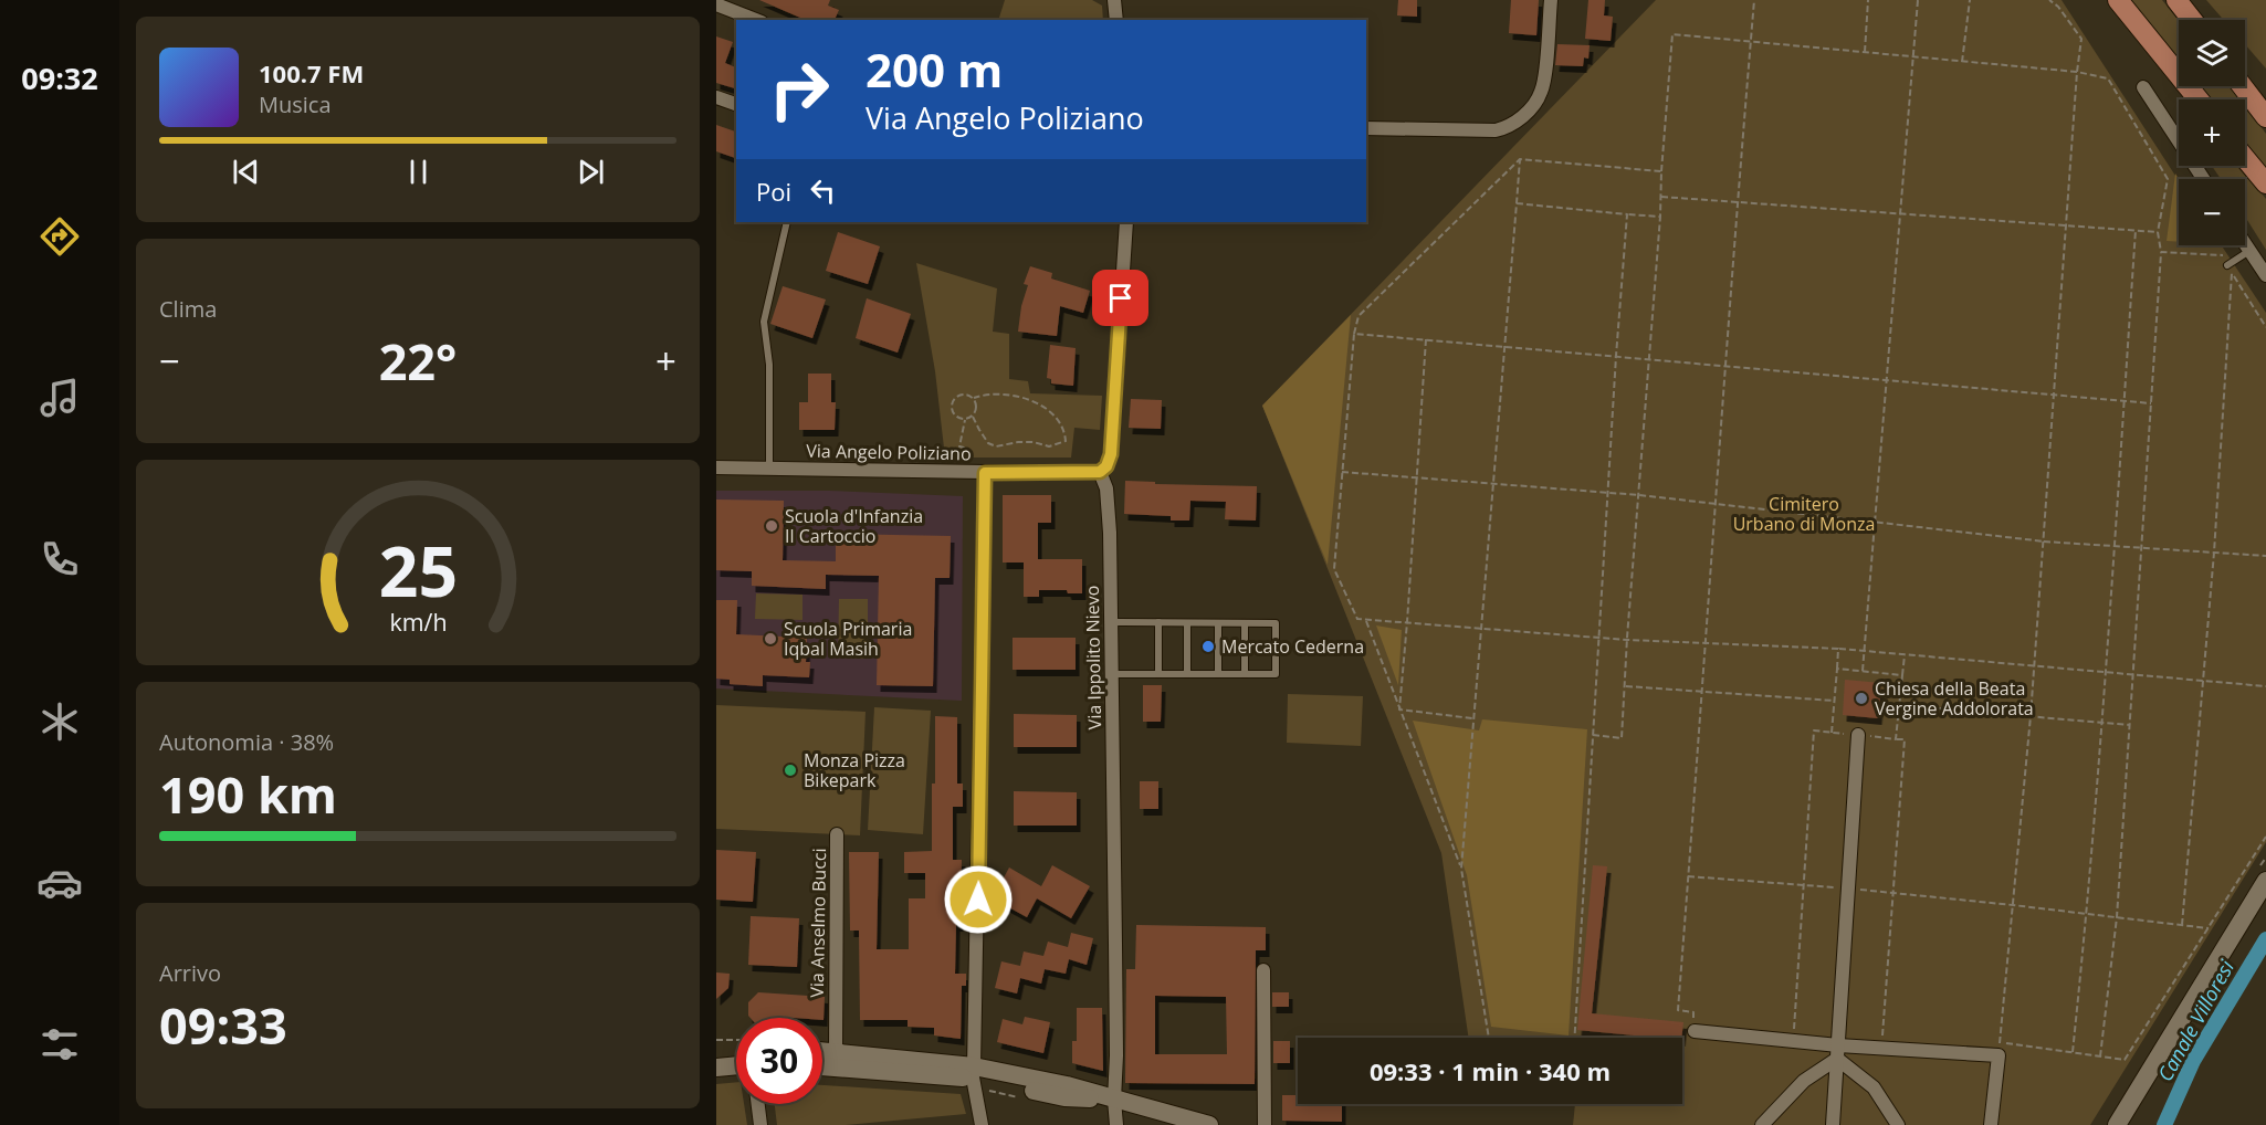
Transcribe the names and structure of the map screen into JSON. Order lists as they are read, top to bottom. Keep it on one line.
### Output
{"streets":{"street":["Via Angelo Poliziano","Via Ippolito Nievo","Via Anselmo Bucci"]},"crossings":[["Via Angelo Poliziano","Via Ippolito Nievo"]],"water":["Canale Villoresi"],"parks":["Cimitero Urbano di Monza"],"places":["Scuola d'Infanzia Il Cartoccio","Scuola Primaria Iqbal Masih","Mercato Cederna","Chiesa della Beata Vergine Addolorata","Monza Pizza Bikepark"],"page":{"tabs":"09:32","map_buttons":["+","−"],"turn":["200 m","Via Angelo Poliziano"],"song":["100.7 FM","Musica"],"then":"Poi","tile":["Clima",["Autonomia · 38%","190 km"],["Arrivo","09:33"]],"heat":["−","22°","+"],"limit":"30","trip":"09:33 · 1 min · 340 m","gauge":["25","km/h"]}}
